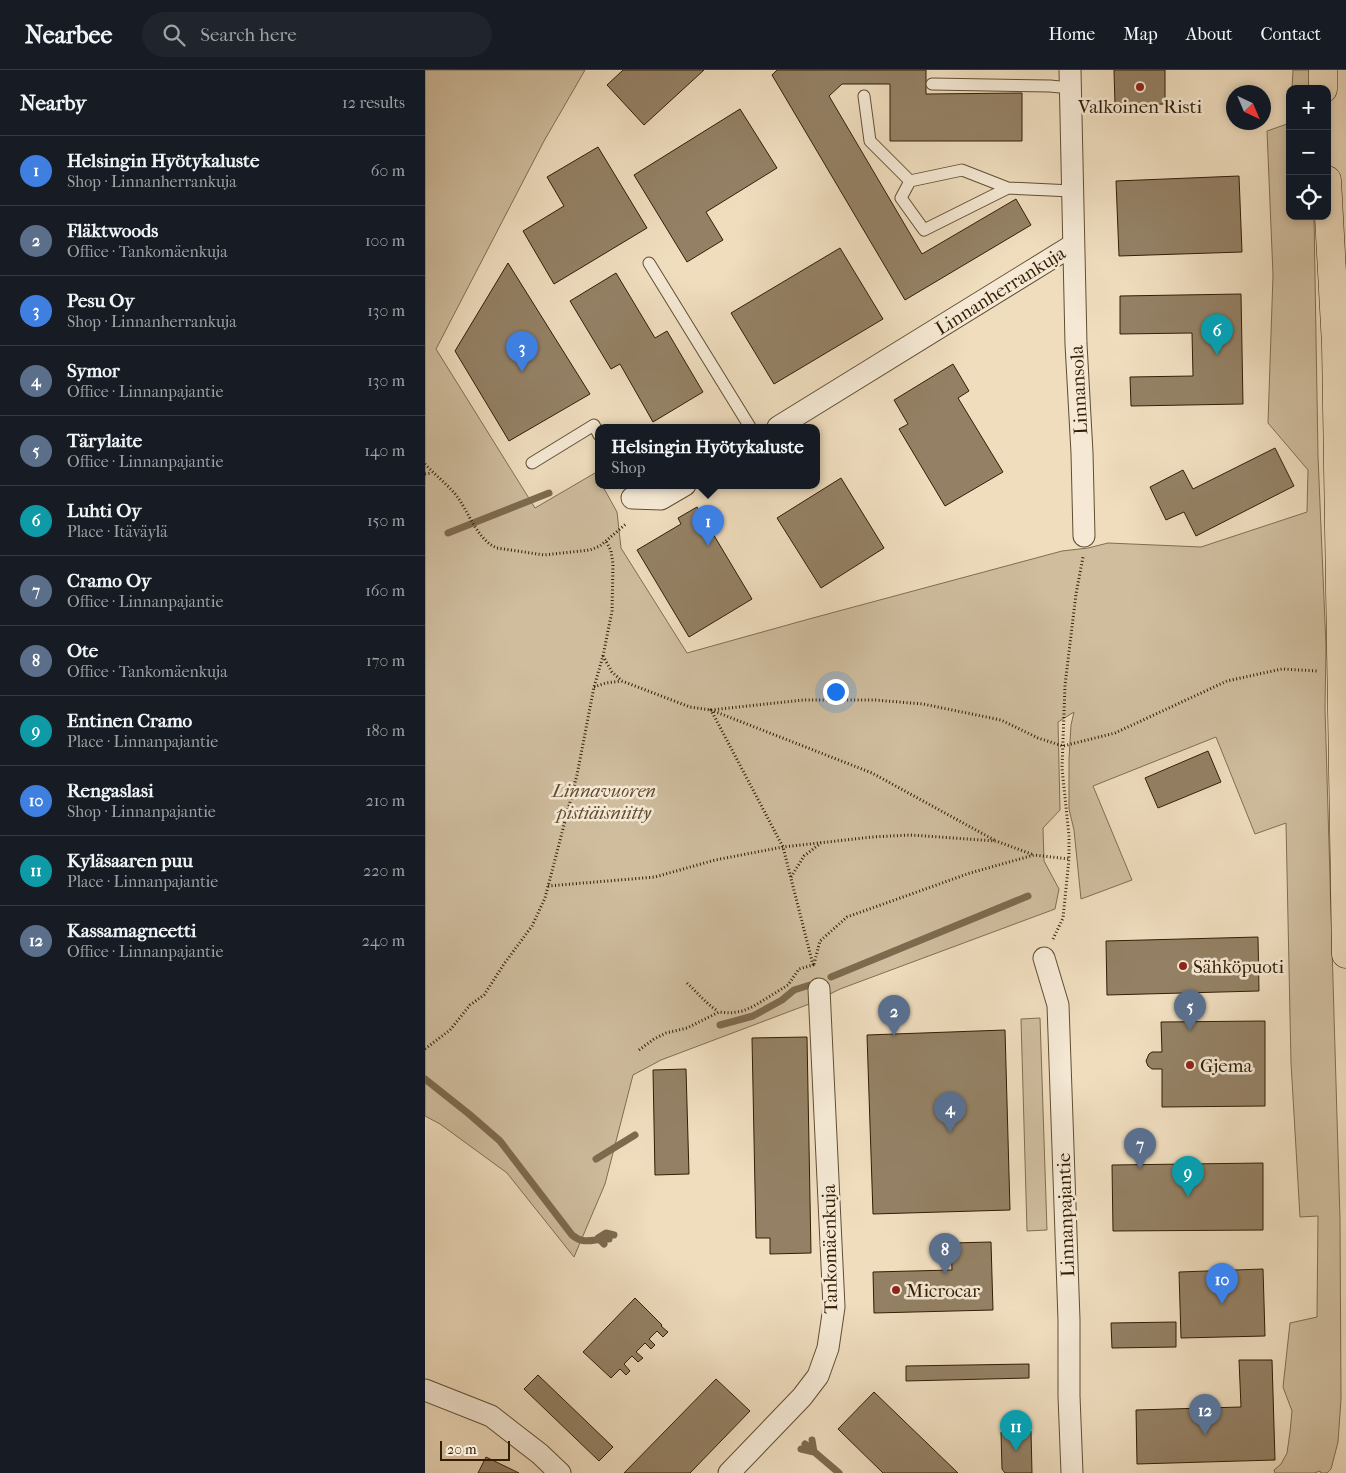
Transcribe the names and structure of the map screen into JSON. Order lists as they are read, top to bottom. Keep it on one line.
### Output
{"streets":{"street":["Linnanherrankuja","Linnansola","Linnanpajantie","Tankomäenkuja"]},"crossings":[["Linnanherrankuja","Linnansola"]],"parks":["Linnavuoren pistiäisniitty"],"places":["Valkoinen Risti","Sähköpuoti","Gjema","Microcar"],"scale_bar":"20 m","north":"bottom right","page":{"header":"Nearbee","search":"Search here","nav":["Home","Map","About","Contact"],"heading":["Nearby","12 results"],"map_buttons":["+","−"],"list":[{"mark":"1","name":"Helsingin Hyötykaluste","note":"Shop · Linnanherrankuja","value":"60 m"},{"mark":"2","name":"Fläktwoods","note":"Office · Tankomäenkuja","value":"100 m"},{"mark":"3","name":"Pesu Oy","note":"Shop · Linnanherrankuja","value":"130 m"},{"mark":"4","name":"Symor","note":"Office · Linnanpajantie","value":"130 m"},{"mark":"5","name":"Tärylaite","note":"Office · Linnanpajantie","value":"140 m"},{"mark":"6","name":"Luhti Oy","note":"Place · Itäväylä","value":"150 m"},{"mark":"7","name":"Cramo Oy","note":"Office · Linnanpajantie","value":"160 m"},{"mark":"8","name":"Ote","note":"Office · Tankomäenkuja","value":"170 m"},{"mark":"9","name":"Entinen Cramo","note":"Place · Linnanpajantie","value":"180 m"},{"mark":"10","name":"Rengaslasi","note":"Shop · Linnanpajantie","value":"210 m"},{"mark":"11","name":"Kyläsaaren puu","note":"Place · Linnanpajantie","value":"220 m"},{"mark":"12","name":"Kassamagneetti","note":"Office · Linnanpajantie","value":"240 m"}],"pins":["6","3","1","5","2","4","7","9","8","10","12","11"],"popup":["Helsingin Hyötykaluste","Shop"],"scale":"20 m"}}
